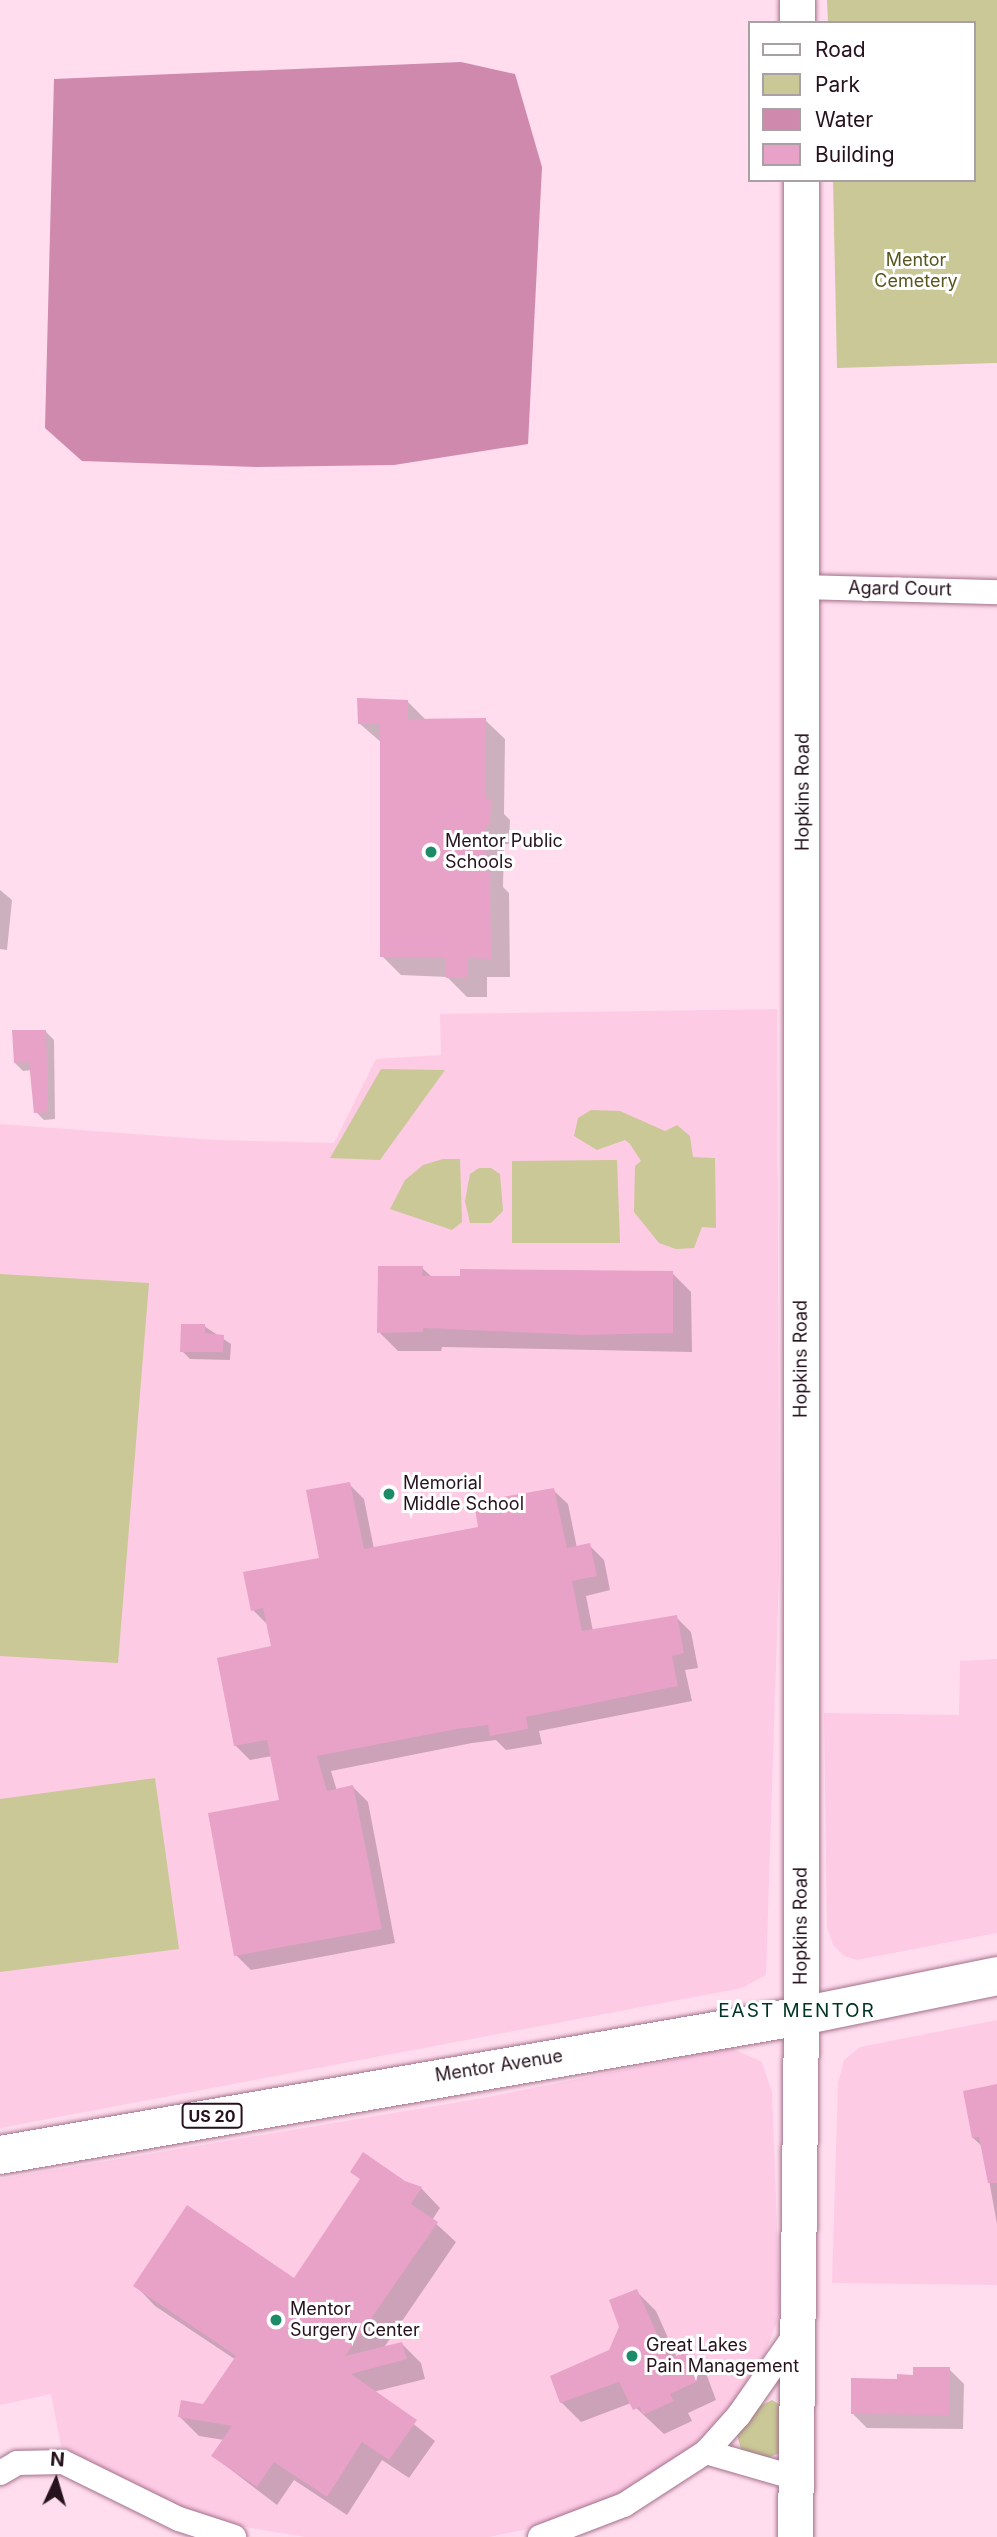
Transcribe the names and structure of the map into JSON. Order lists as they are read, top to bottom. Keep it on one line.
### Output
{"streets":{"main road":["Mentor Avenue","US 20"],"street":["Agard Court","Hopkins Road"]},"crossings":[["Agard Court","Hopkins Road"],["Hopkins Road","Mentor Avenue"]],"districts":["EAST MENTOR"],"parks":["Mentor Cemetery"],"places":["Mentor Public Schools","Memorial Middle School","Mentor Surgery Center","Great Lakes Pain Management"],"legend":["Road","Park","Water","Building"],"north":"top"}
